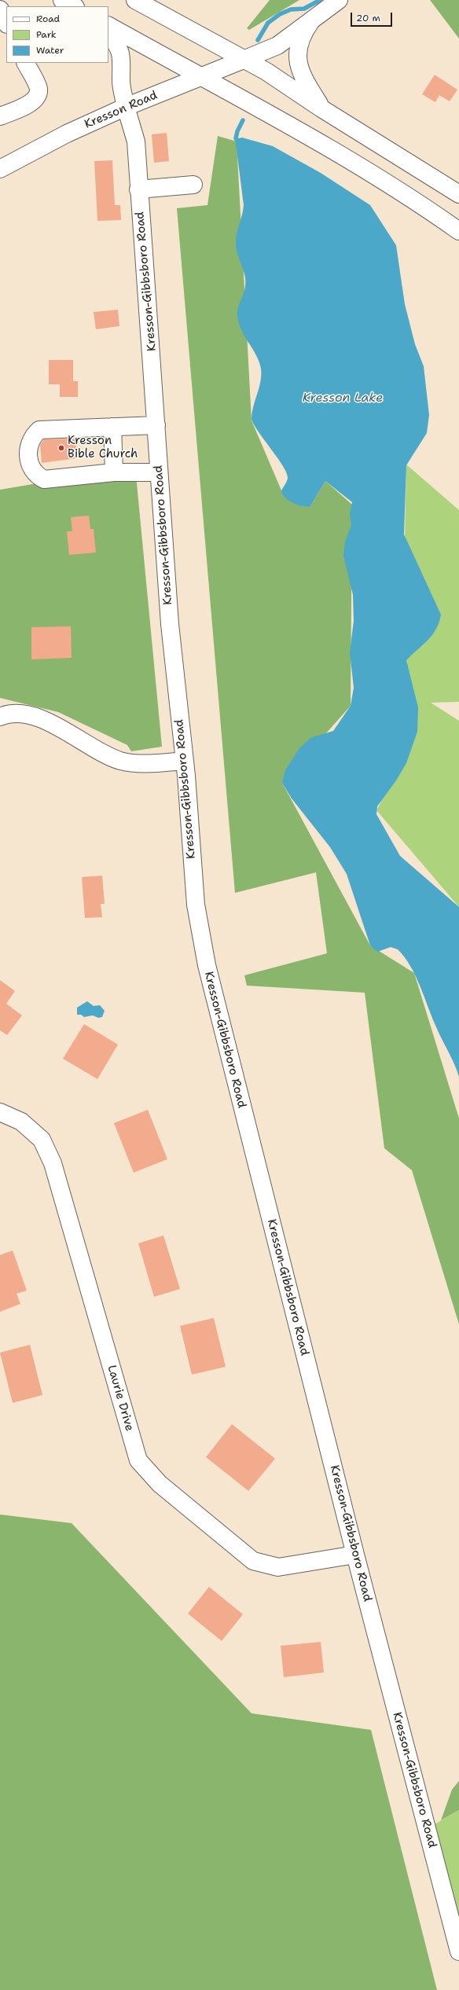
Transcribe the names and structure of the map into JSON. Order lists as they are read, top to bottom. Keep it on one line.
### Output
{"streets":{"main road":["Kresson Road","Kresson-Gibbsboro Road","Laurie Drive"]},"crossings":[["Kresson Road","Kresson-Gibbsboro Road"],["Kresson-Gibbsboro Road","Laurie Drive"]],"water":["Kresson Lake"],"places":["Kresson Bible Church"],"legend":["Road","Park","Water"],"scale_bar":"20 m"}
